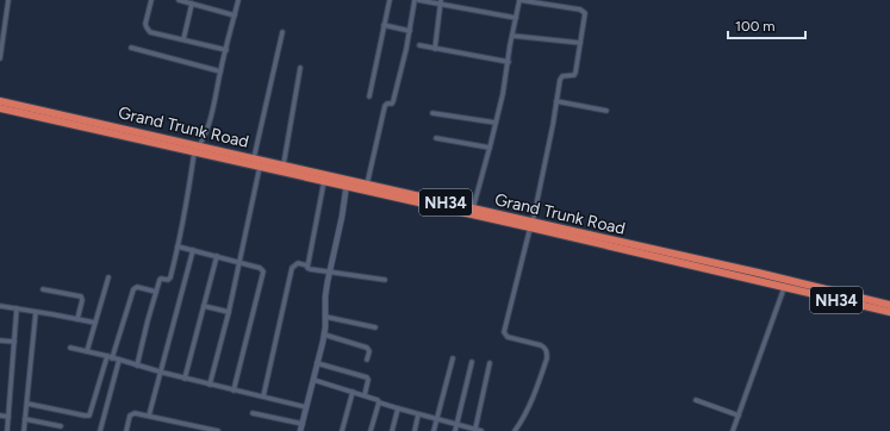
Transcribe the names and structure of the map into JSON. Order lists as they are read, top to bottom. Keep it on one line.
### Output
{"streets":{"highway":["Grand Trunk Road","NH34"]},"scale_bar":"100 m"}
